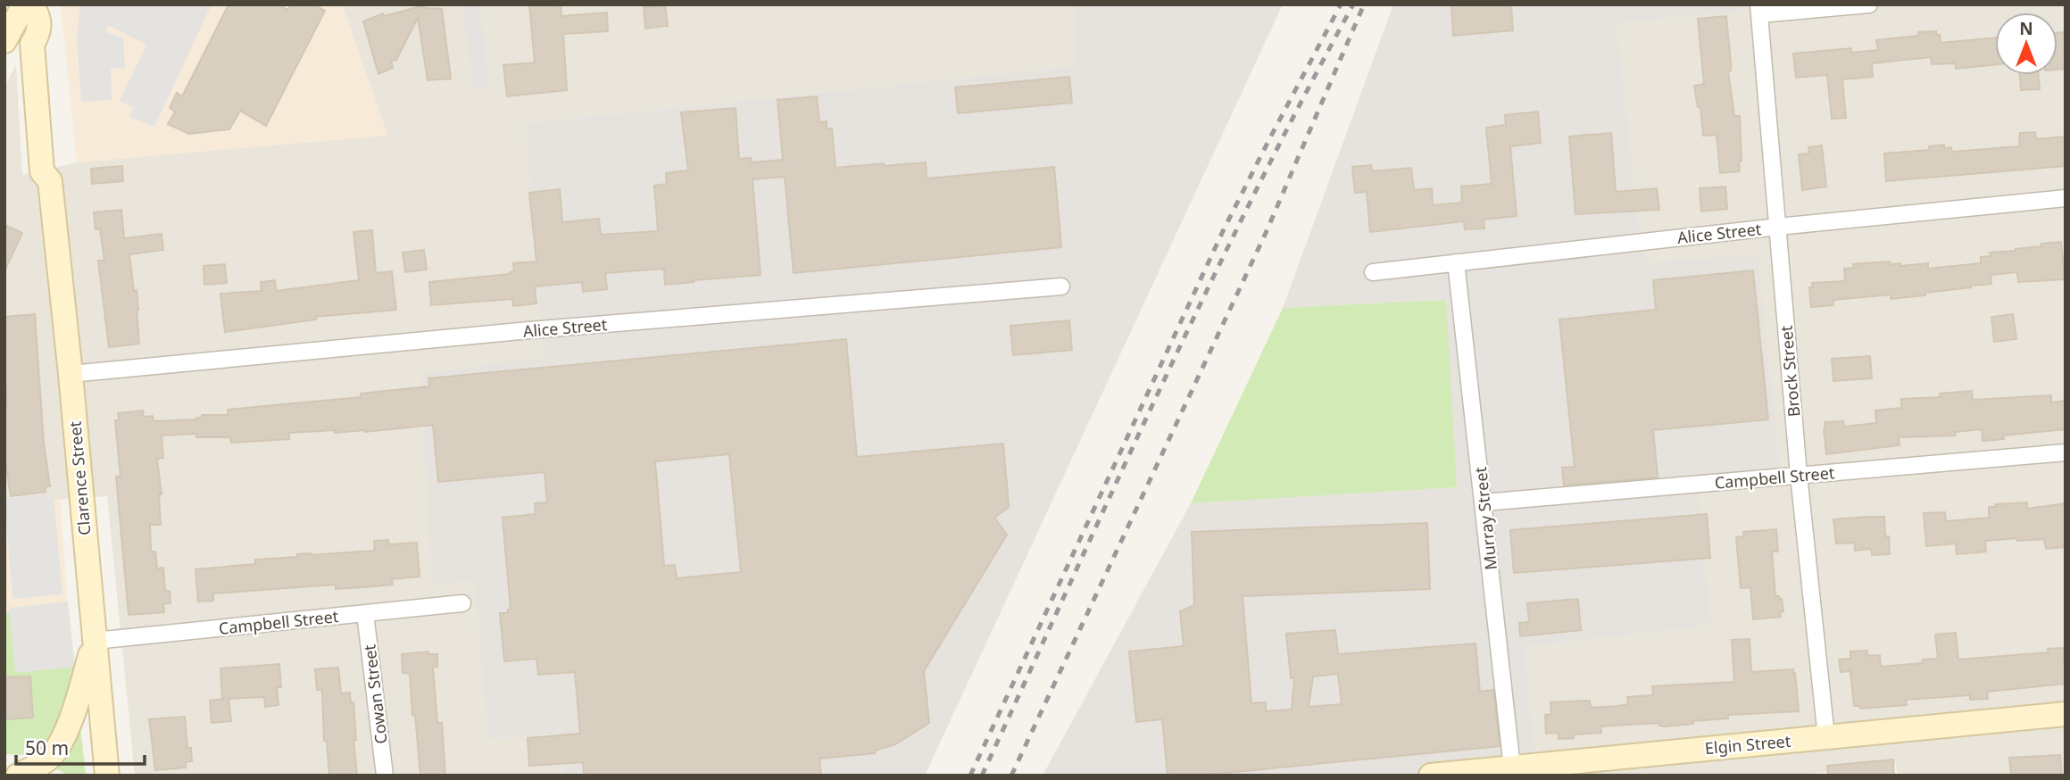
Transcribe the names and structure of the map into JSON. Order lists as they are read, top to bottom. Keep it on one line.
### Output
{"streets":{"main road":["Clarence Street","Elgin Street"],"street":["Alice Street","Brock Street","Campbell Street","Murray Street","Cowan Street"]},"crossings":[["Alice Street","Brock Street"],["Alice Street","Clarence Street"],["Alice Street","Murray Street"],["Brock Street","Campbell Street"],["Brock Street","Elgin Street"],["Campbell Street","Clarence Street"],["Campbell Street","Murray Street"],["Campbell Street","Cowan Street"],["Murray Street","Elgin Street"]],"scale_bar":"50 m","north":"top"}
